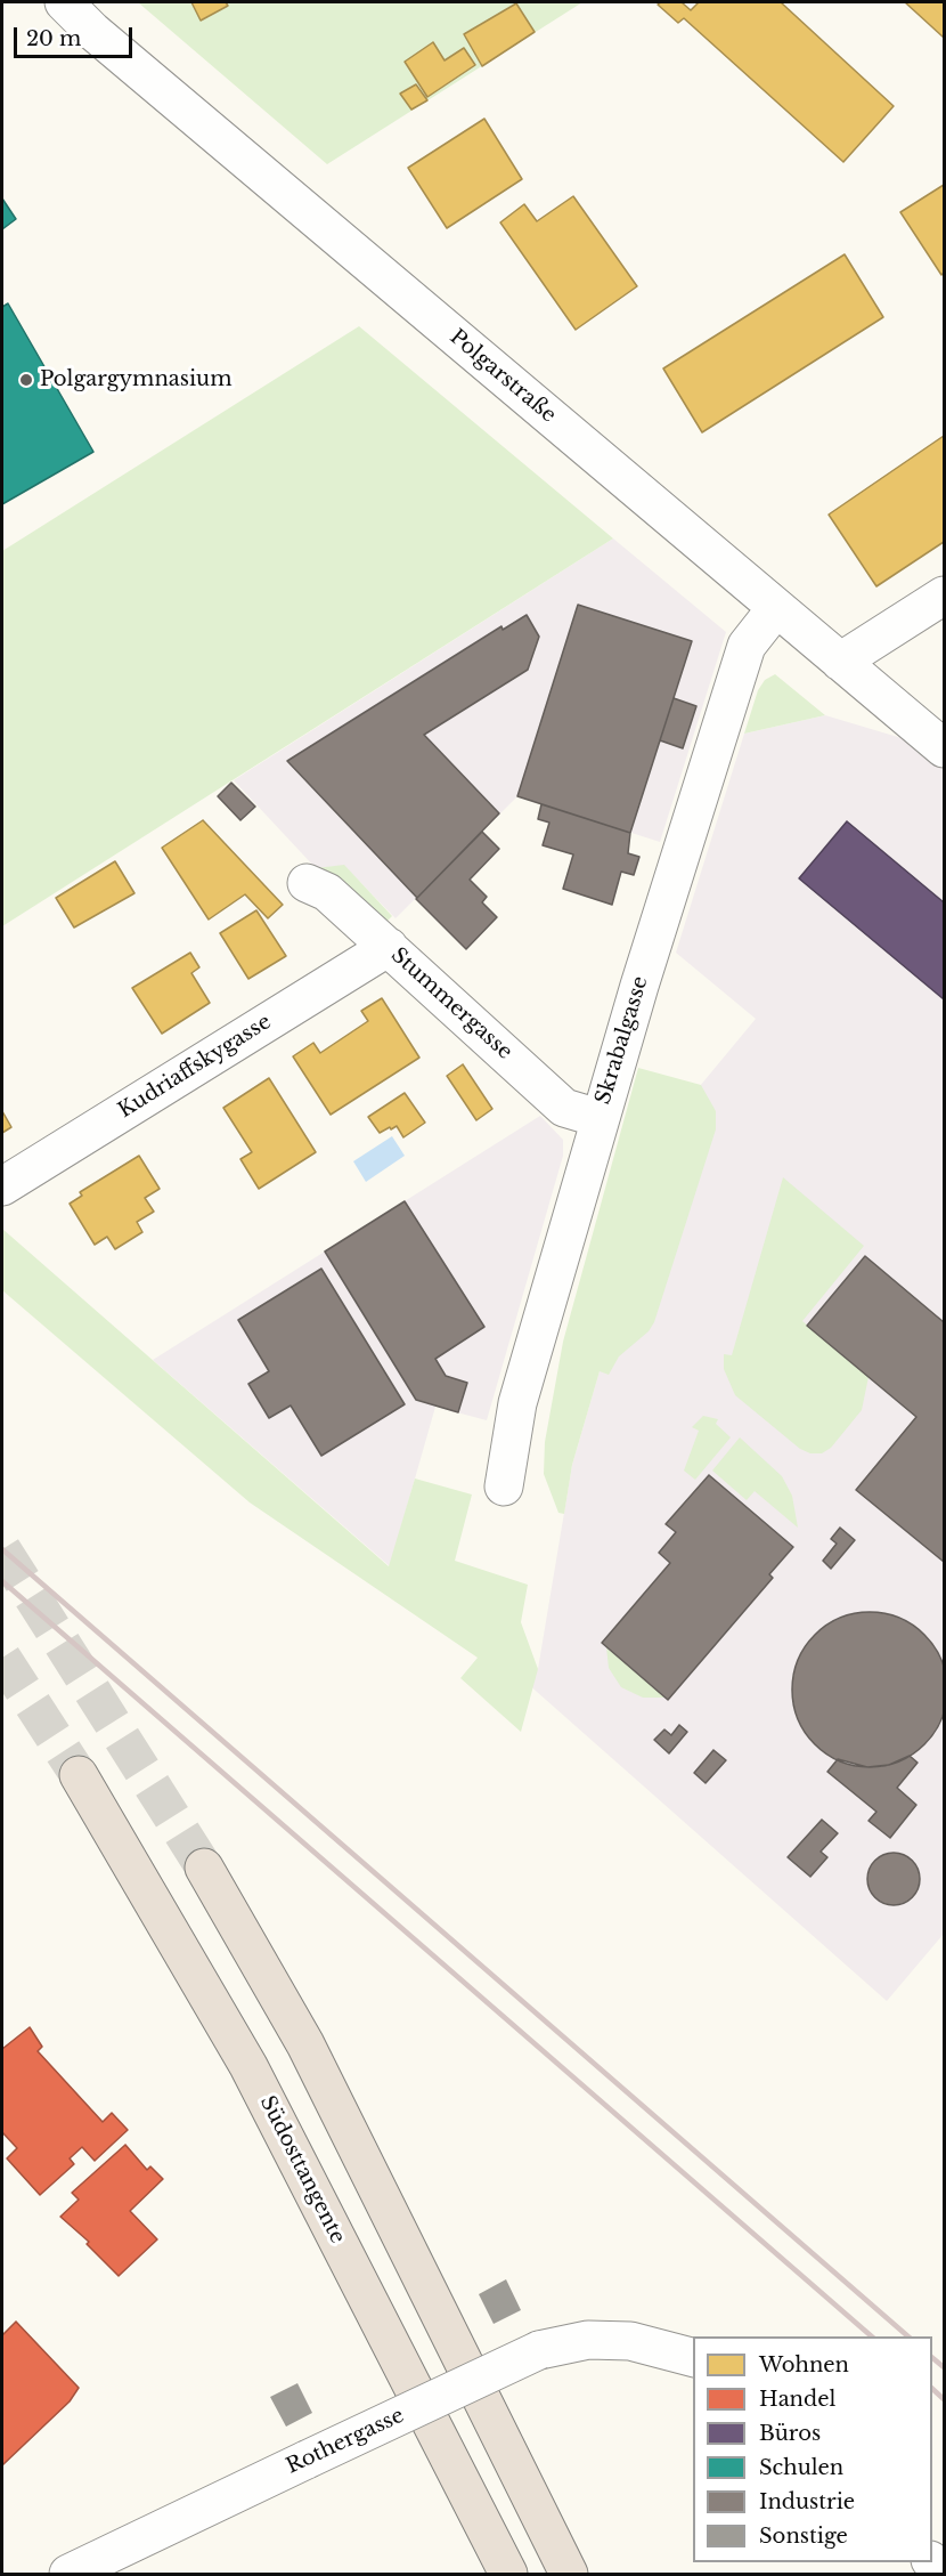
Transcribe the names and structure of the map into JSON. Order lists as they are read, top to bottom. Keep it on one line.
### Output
{"streets":{"highway":["Südosttangente"],"street":["Polgarstraße","Stummergasse","Skrabalgasse","Kudriaffskygasse","Rothergasse"]},"crossings":[["Polgarstraße","Skrabalgasse"],["Stummergasse","Skrabalgasse"],["Stummergasse","Kudriaffskygasse"]],"places":["Polgargymnasium"],"legend":["Wohnen","Handel","Büros","Schulen","Industrie","Sonstige"],"scale_bar":"20 m"}
